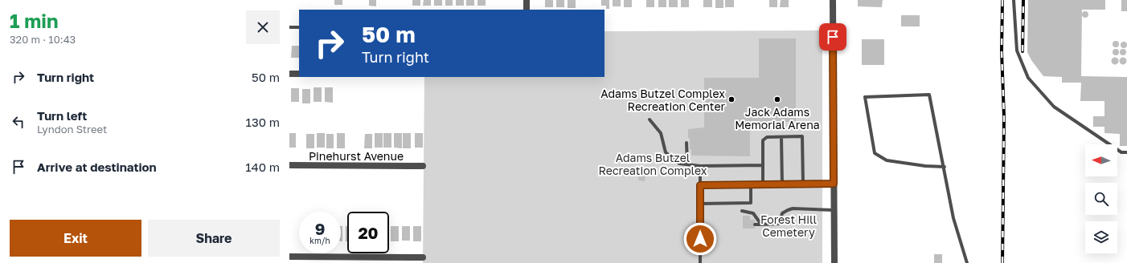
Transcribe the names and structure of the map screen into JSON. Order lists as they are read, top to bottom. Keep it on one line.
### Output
{"streets":{"street":["Pinehurst Avenue"]},"parks":["Adams Butzel Recreation Complex","Forest Hill Cemetery"],"places":["Adams Butzel Complex Recreation Center","Jack Adams Memorial Arena"],"north":"left","page":{"heading":["1 min","320 m · 10:43"],"turn":["50 m","Turn right"],"list":[{"name":"Turn right","value":"50 m"},{"name":"Turn left","note":"Lyndon Street","value":"130 m"},{"name":"Arrive at destination","value":"140 m"}],"speed":"9 km/h","limit":"20","buttons":["Exit","Share"]}}
